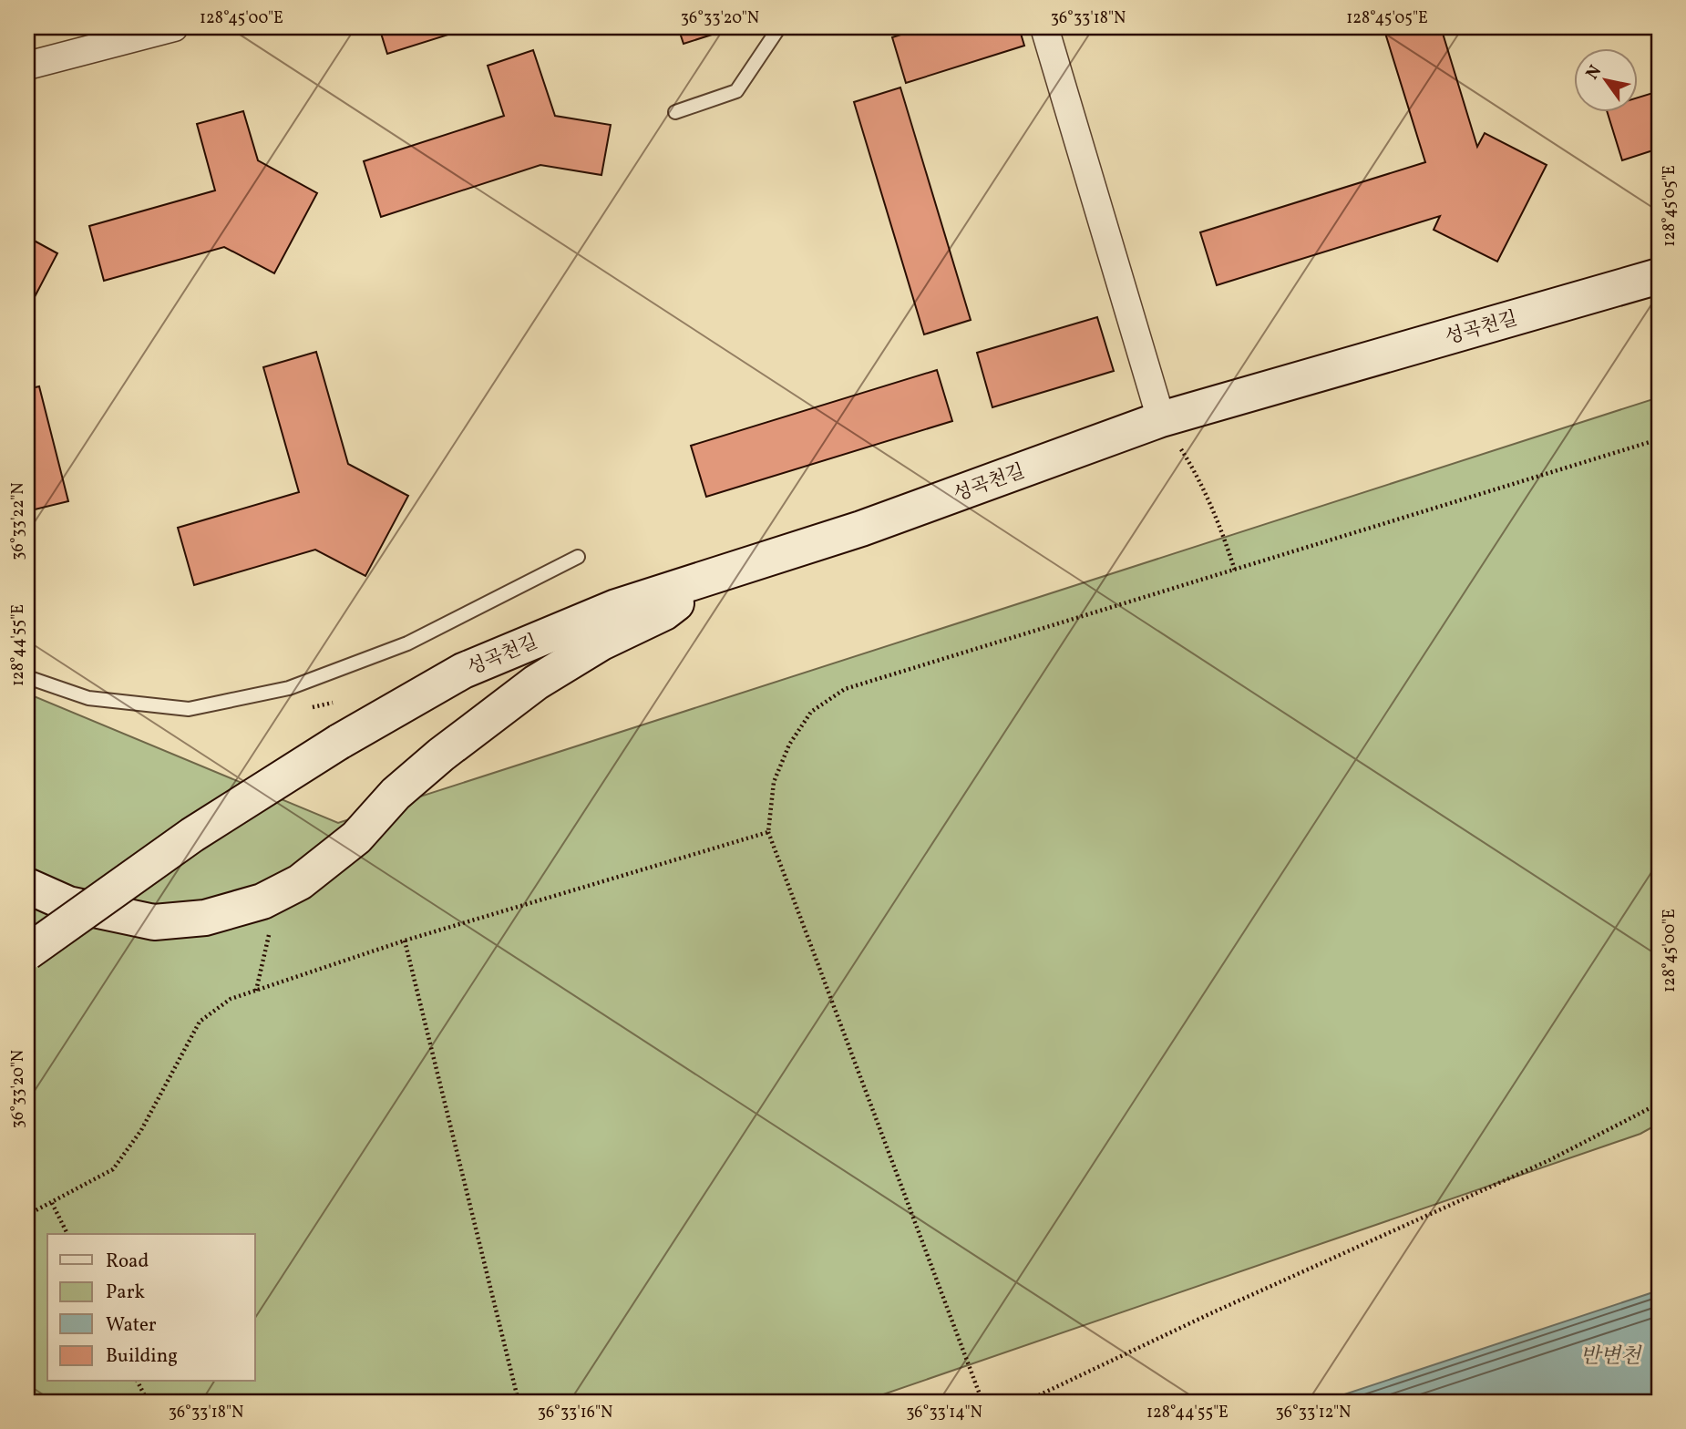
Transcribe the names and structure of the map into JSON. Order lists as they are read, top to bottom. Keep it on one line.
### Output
{"streets":{"street":["성곡천길"]},"water":["반변천"],"legend":["Road","Park","Water","Building"],"north":"top left","coordinates":["128°45'00\"E","36°33'20\"N","36°33'18\"N","128°45'05\"E","36°33'22\"N","128°44'55\"E","36°33'16\"N","36°33'14\"N","36°33'12\"N"]}
